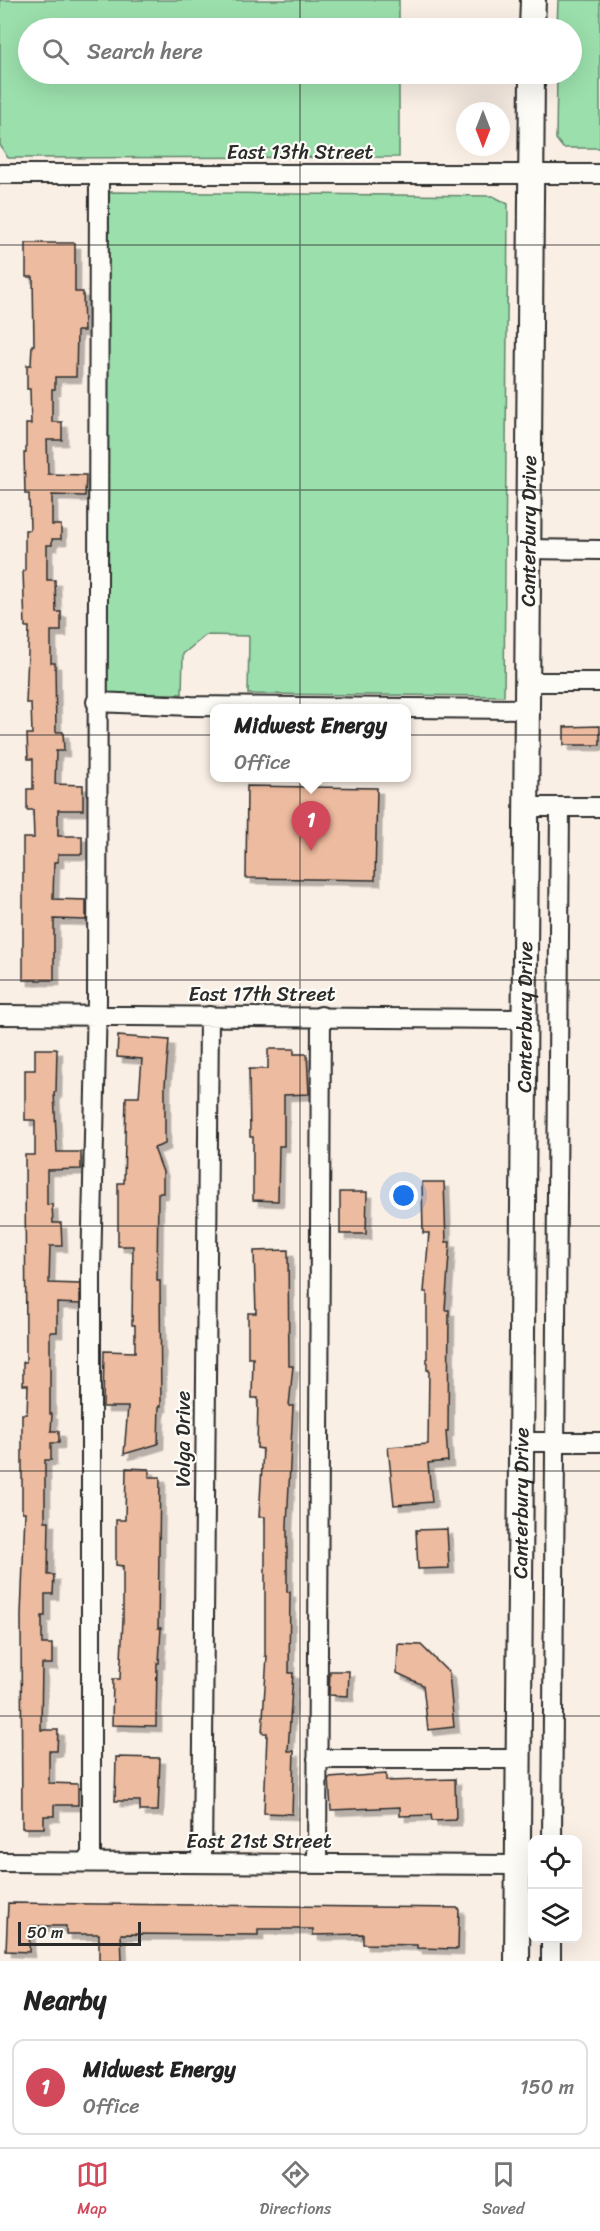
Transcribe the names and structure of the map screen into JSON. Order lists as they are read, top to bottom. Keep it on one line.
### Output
{"streets":{"main road":["Canterbury Drive"],"street":["East 13th Street","East 17th Street","Volga Drive","East 21st Street"]},"crossings":[["East 13th Street","Canterbury Drive"],["Canterbury Drive","East 17th Street"],["Canterbury Drive","East 21st Street"],["East 17th Street","Volga Drive"],["Volga Drive","East 21st Street"]],"scale_bar":"50 m","north":"bottom","page":{"search":"Search here","popup":["Midwest Energy","Office"],"pins":"1","scale":"50 m","heading":"Nearby","list":[{"mark":"1","name":"Midwest Energy","note":"Office","value":"150 m"}],"nav":["Map","Directions","Saved"]}}
